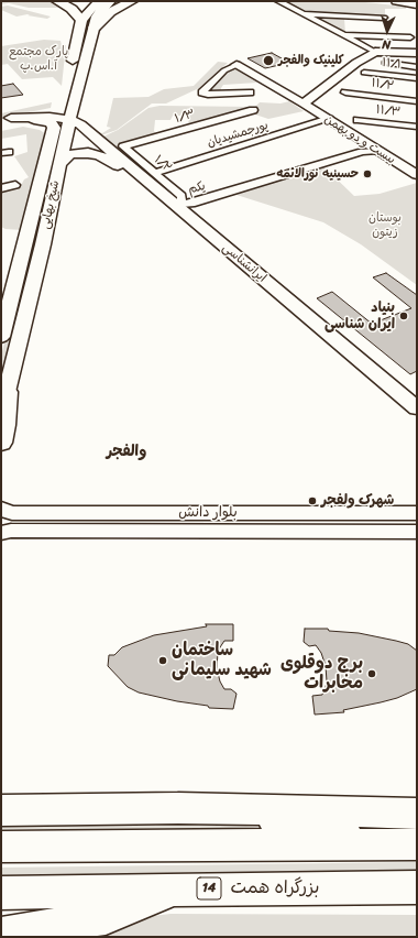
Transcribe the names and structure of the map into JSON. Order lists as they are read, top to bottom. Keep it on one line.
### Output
{"streets":{"highway":["14","بزرگراه همت"],"main road":["شیخ بهایی","ایرانشناسی"],"street":["۱۱/۱","۱۱/۲","۱۱/۳","۱/۳","پورجمشیدیان","بیست و دو بهمن","۱/۲","یکم","بلوار دانش"]},"crossings":[["۱/۳","۱/۲"],["پورجمشیدیان","بیست و دو بهمن"],["پورجمشیدیان","۱/۲"],["بیست و دو بهمن","یکم"],["۱/۲","یکم"],["۱/۲","ایرانشناسی"],["یکم","ایرانشناسی"],["شیخ بهایی","ایرانشناسی"]],"districts":["والفجر"],"parks":["پارک مجتمع آ.اس.پ","بوستان زیتون"],"places":["کلینیک والفجر","حسینیه نورالائمه","بنیاد ایران شناسی","شهرک ولفجر","ساختمان شهید سلیمانی","برج دوقلوی مخابرات"],"north":"bottom"}
